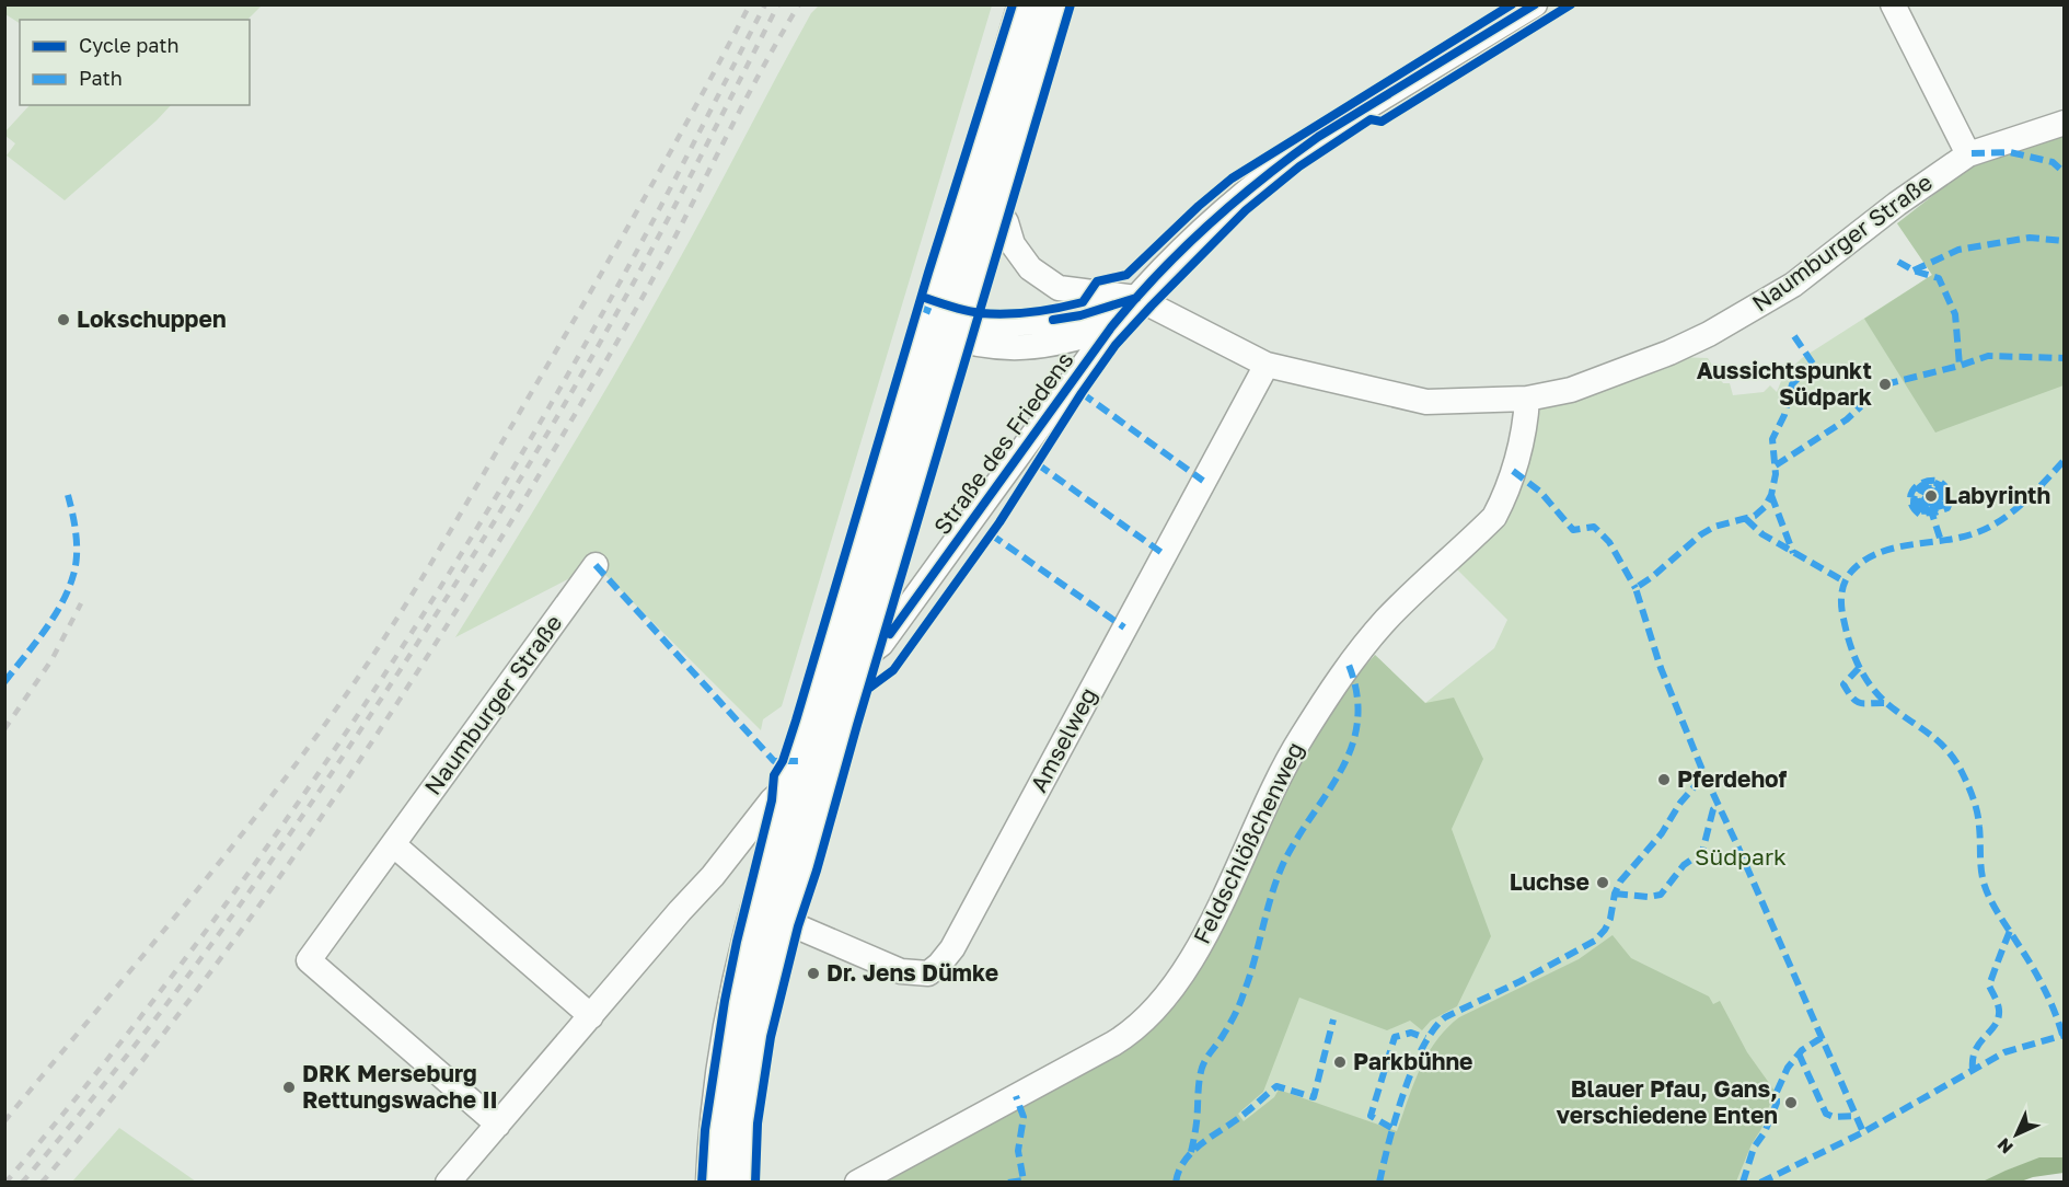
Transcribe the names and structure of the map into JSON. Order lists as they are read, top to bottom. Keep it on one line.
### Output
{"streets":{"street":["Naumburger Straße","Straße des Friedens","Amselweg","Feldschlößchenweg"]},"crossings":[["Naumburger Straße","Straße des Friedens"],["Naumburger Straße","Amselweg"],["Naumburger Straße","Feldschlößchenweg"]],"parks":["Südpark"],"places":["Lokschuppen","Aussichtspunkt Südpark","Labyrinth","Pferdehof","Luchse","Dr. Jens Dümke","Parkbühne","DRK Merseburg Rettungswache II","Blauer Pfau, Gans, verschiedene Enten"],"legend":["Cycle path","Path"],"north":"bottom left"}
